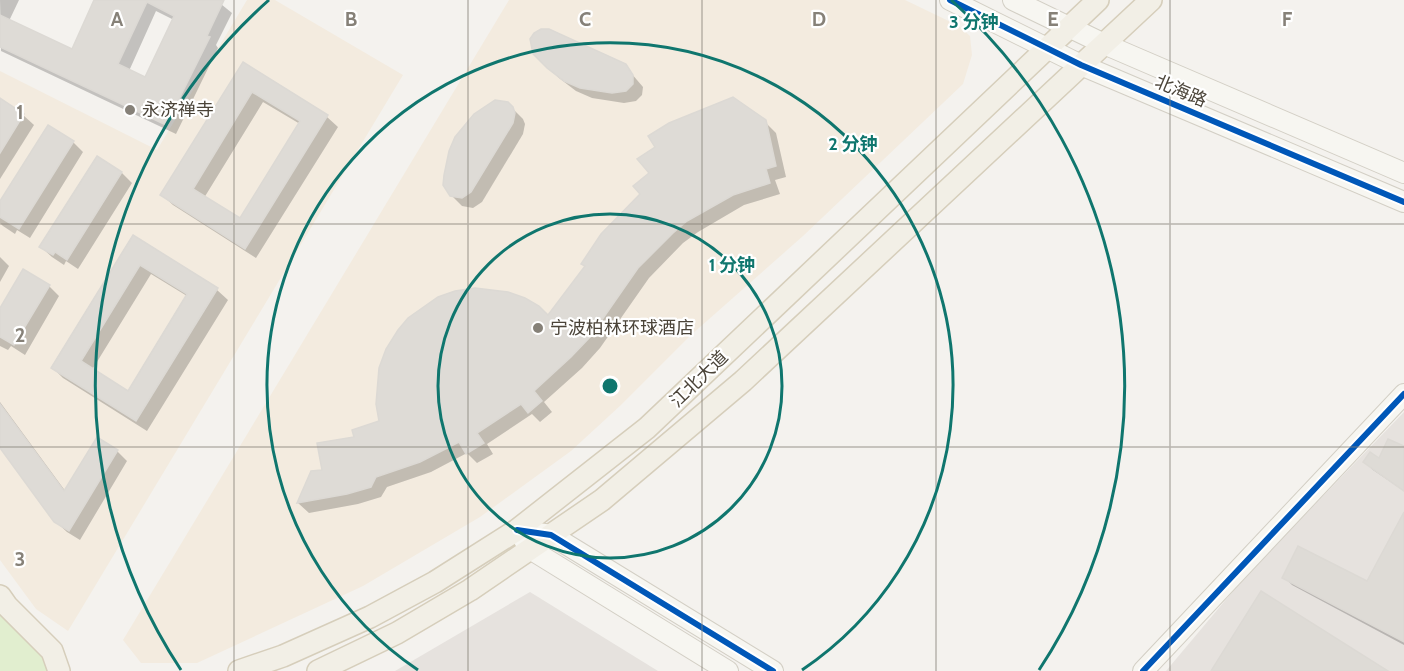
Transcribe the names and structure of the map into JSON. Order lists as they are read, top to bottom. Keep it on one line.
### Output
{"streets":{"main road":["江北大道"],"street":["北海路"]},"crossings":[["北海路","江北大道"]],"places":["永济禅寺","宁波柏林环球酒店"],"grid":{"columns":["A","B","C","D","E","F"],"rows":["1","2","3"]},"rings":["3 分钟","2 分钟","1 分钟"]}
